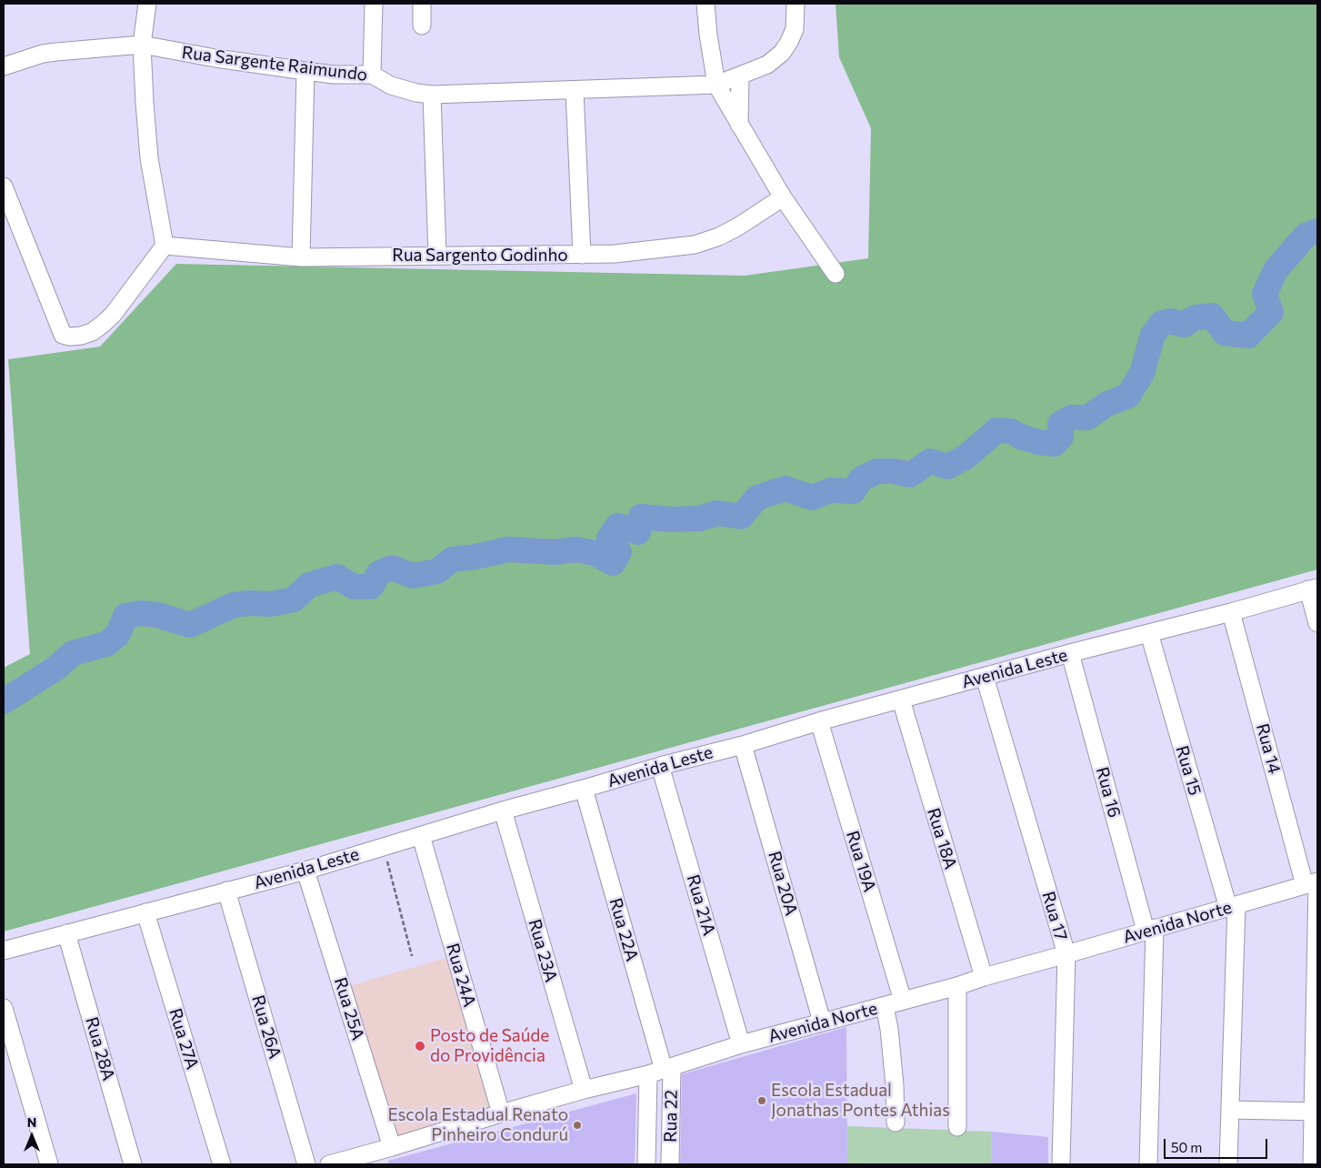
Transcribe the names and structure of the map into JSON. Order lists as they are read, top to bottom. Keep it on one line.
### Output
{"streets":{"street":["Rua Sargente Raimundo","Rua Sargento Godinho","Avenida Leste","Rua 14","Rua 15","Rua 16","Rua 18A","Rua 19A","Rua 20A","Rua 21A","Rua 17","Avenida Norte","Rua 22A","Rua 23A","Rua 24A","Rua 25A","Rua 26A","Rua 27A","Rua 28A","Rua 22"]},"crossings":[["Avenida Leste","Rua 14"],["Avenida Leste","Rua 15"],["Avenida Leste","Rua 16"],["Avenida Leste","Rua 18A"],["Avenida Leste","Rua 19A"],["Avenida Leste","Rua 20A"],["Avenida Leste","Rua 21A"],["Avenida Leste","Rua 17"],["Avenida Leste","Rua 22A"],["Avenida Leste","Rua 23A"],["Avenida Leste","Rua 24A"],["Avenida Leste","Rua 25A"],["Avenida Leste","Rua 26A"],["Avenida Leste","Rua 27A"],["Avenida Leste","Rua 28A"],["Rua 14","Avenida Norte"],["Rua 15","Avenida Norte"],["Rua 16","Avenida Norte"],["Rua 18A","Avenida Norte"],["Rua 19A","Avenida Norte"],["Rua 20A","Avenida Norte"],["Rua 21A","Avenida Norte"],["Rua 17","Avenida Norte"],["Avenida Norte","Rua 22A"],["Avenida Norte","Rua 23A"],["Avenida Norte","Rua 24A"],["Avenida Norte","Rua 25A"],["Avenida Norte","Rua 22"],["Rua 22A","Rua 22"]],"places":["Posto de Saúde do Providência","Escola Estadual Jonathas Pontes Athias","Escola Estadual Renato Pinheiro Condurú"],"scale_bar":"50 m","north":"top"}
